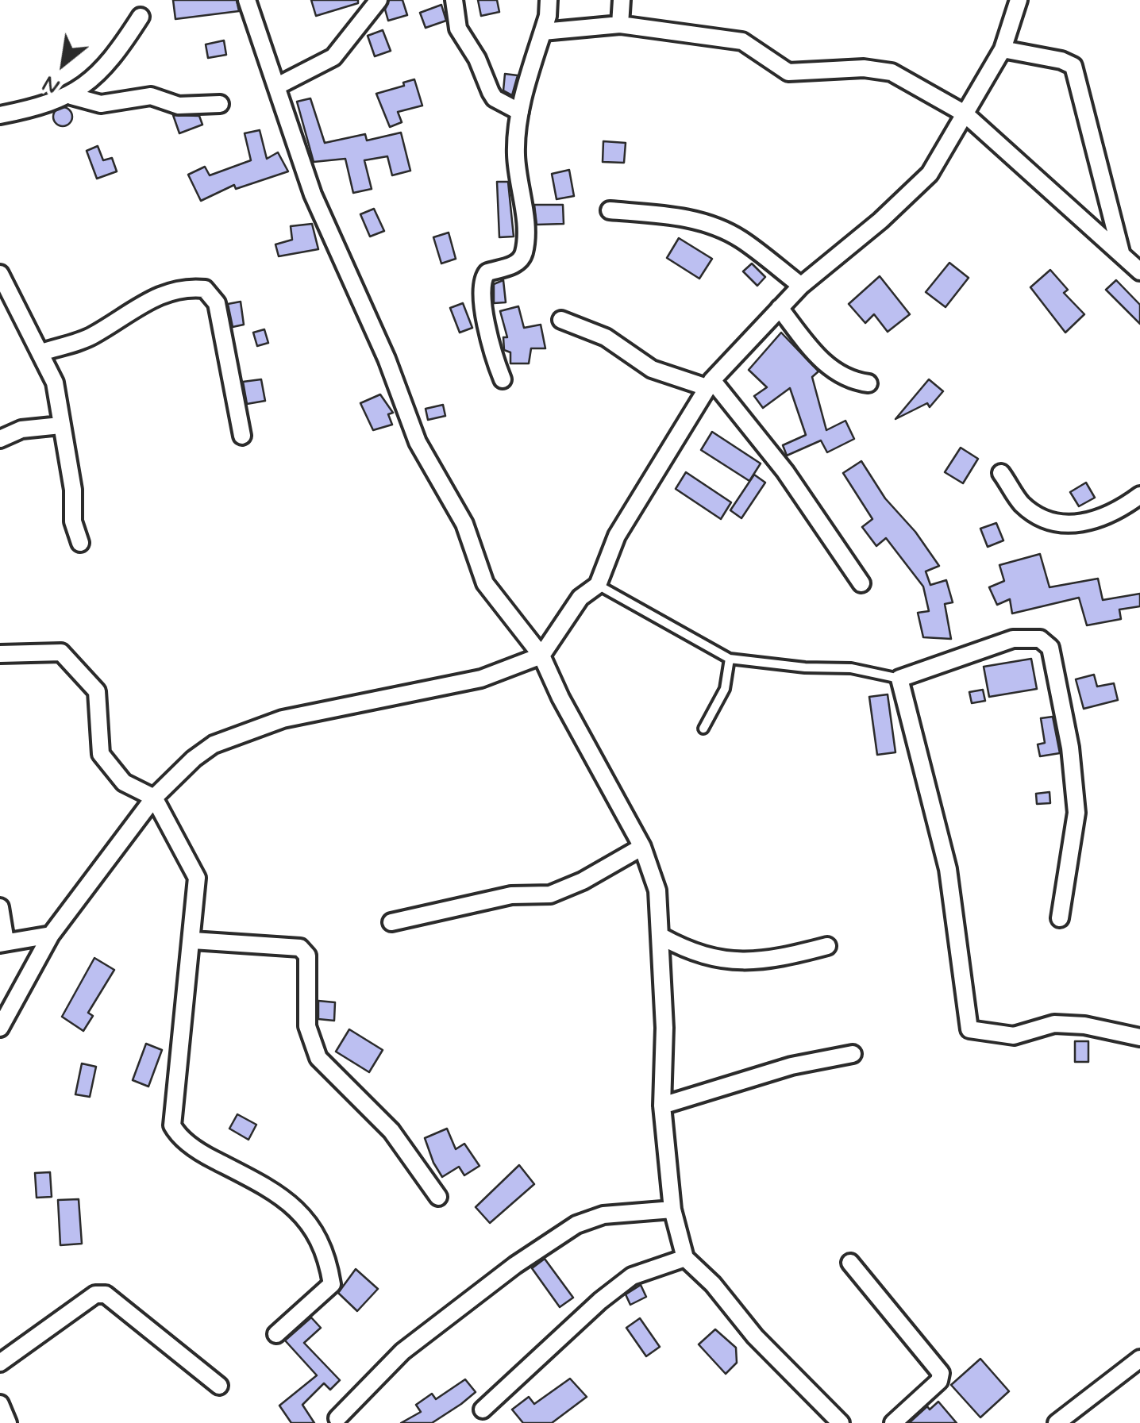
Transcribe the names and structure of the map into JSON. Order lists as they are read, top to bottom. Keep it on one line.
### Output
{"north":"bottom left"}
